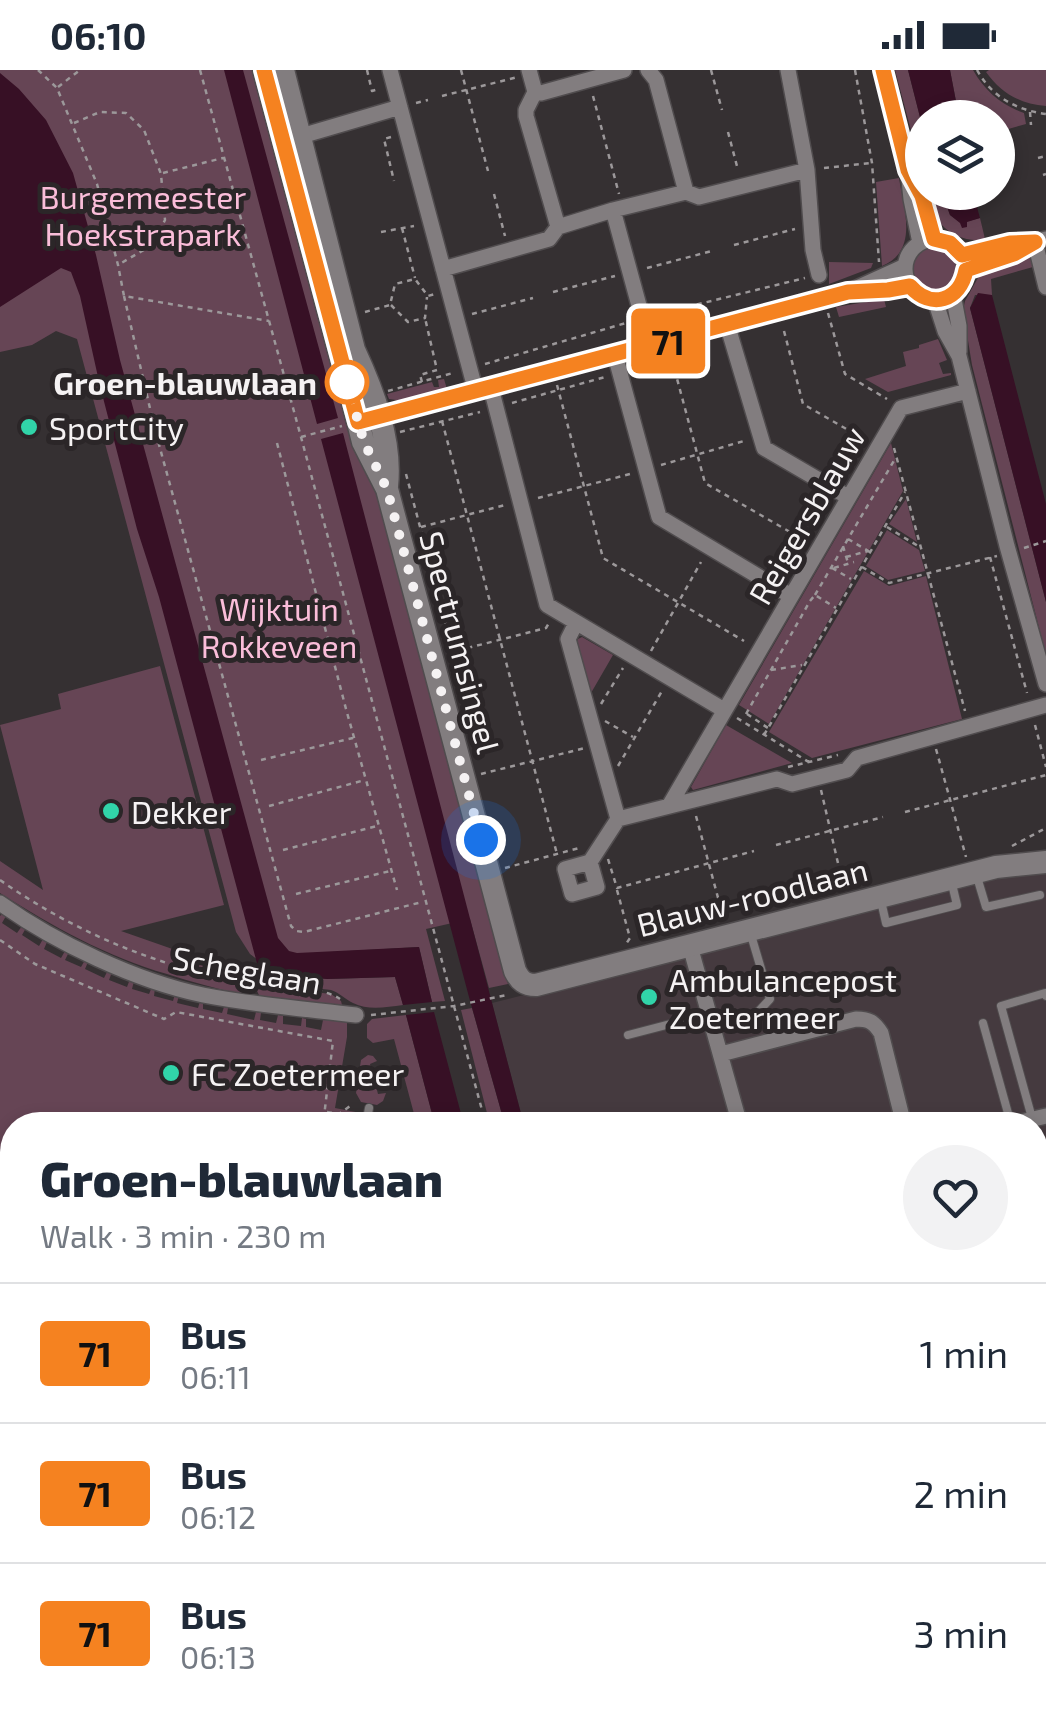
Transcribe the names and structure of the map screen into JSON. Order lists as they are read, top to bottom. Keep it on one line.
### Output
{"streets":{"street":["Reigersblauw","Spectrumsingel","Blauw-roodlaan","Scheglaan"]},"crossings":[["Spectrumsingel","Blauw-roodlaan"]],"parks":["Burgemeester Hoekstrapark","Wijktuin Rokkeveen"],"places":["Groen-blauwlaan","SportCity","Dekker","Ambulancepost Zoetermeer","FC Zoetermeer"],"lines":["bus line 71"],"page":{"status":"06:10","on_map":"71","heading":["Groen-blauwlaan","Walk · 3 min · 230 m"],"list":[{"mark":"71","name":"Bus","note":"06:11","value":"1 min"},{"mark":"71","name":"Bus","note":"06:12","value":"2 min"},{"mark":"71","name":"Bus","note":"06:13","value":"3 min"}]}}
